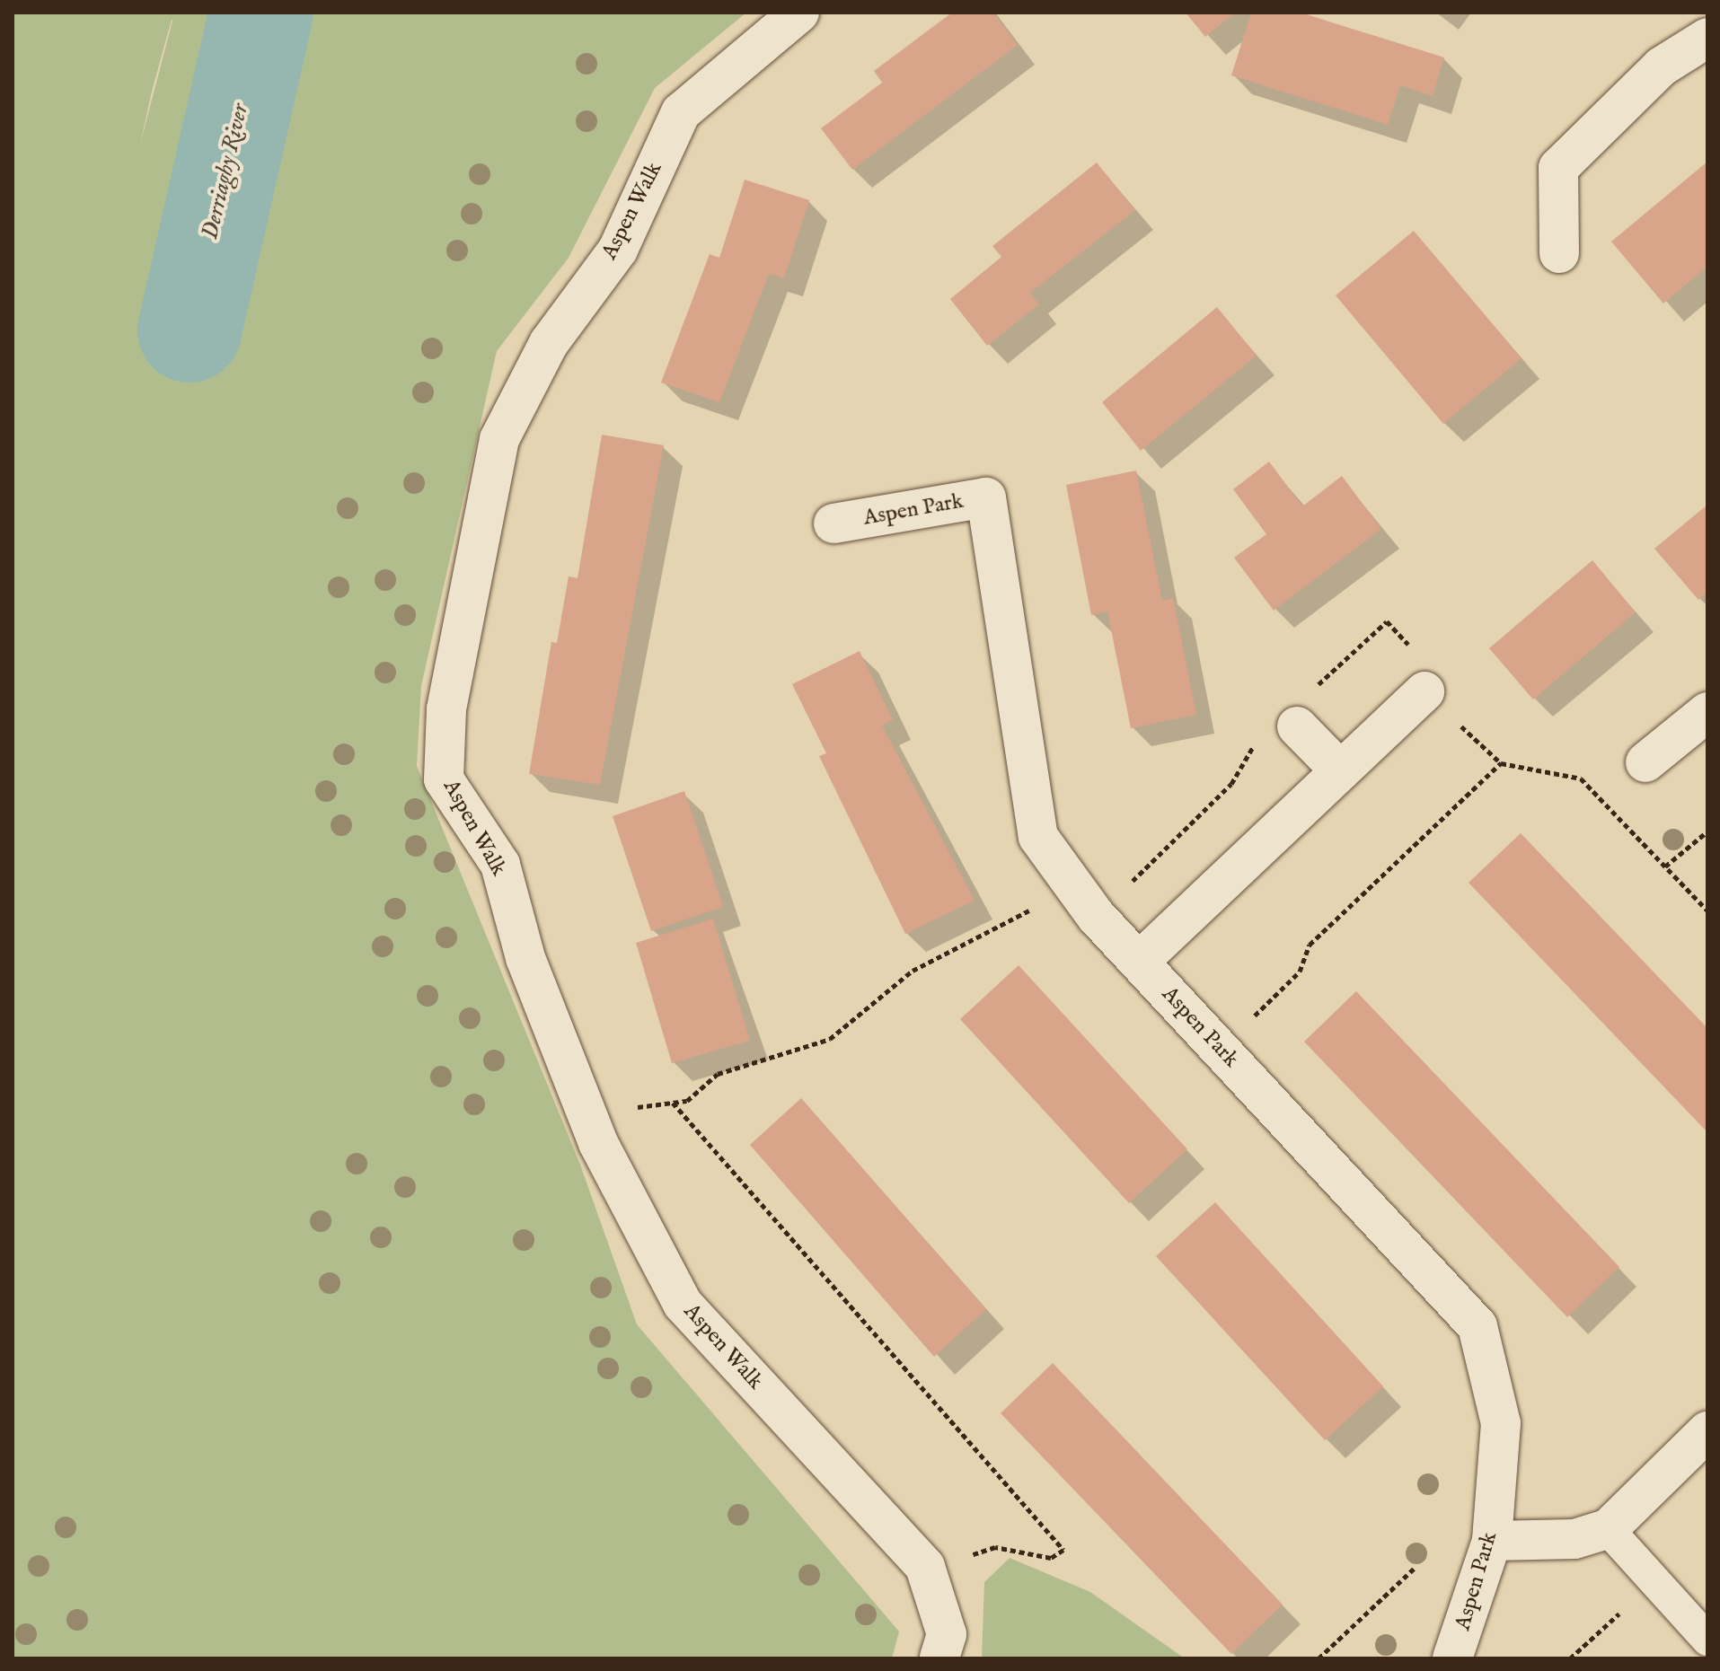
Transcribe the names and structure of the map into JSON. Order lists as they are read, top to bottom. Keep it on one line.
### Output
{"streets":{"street":["Aspen Walk","Aspen Park"]},"water":["Derriaghy River"]}
